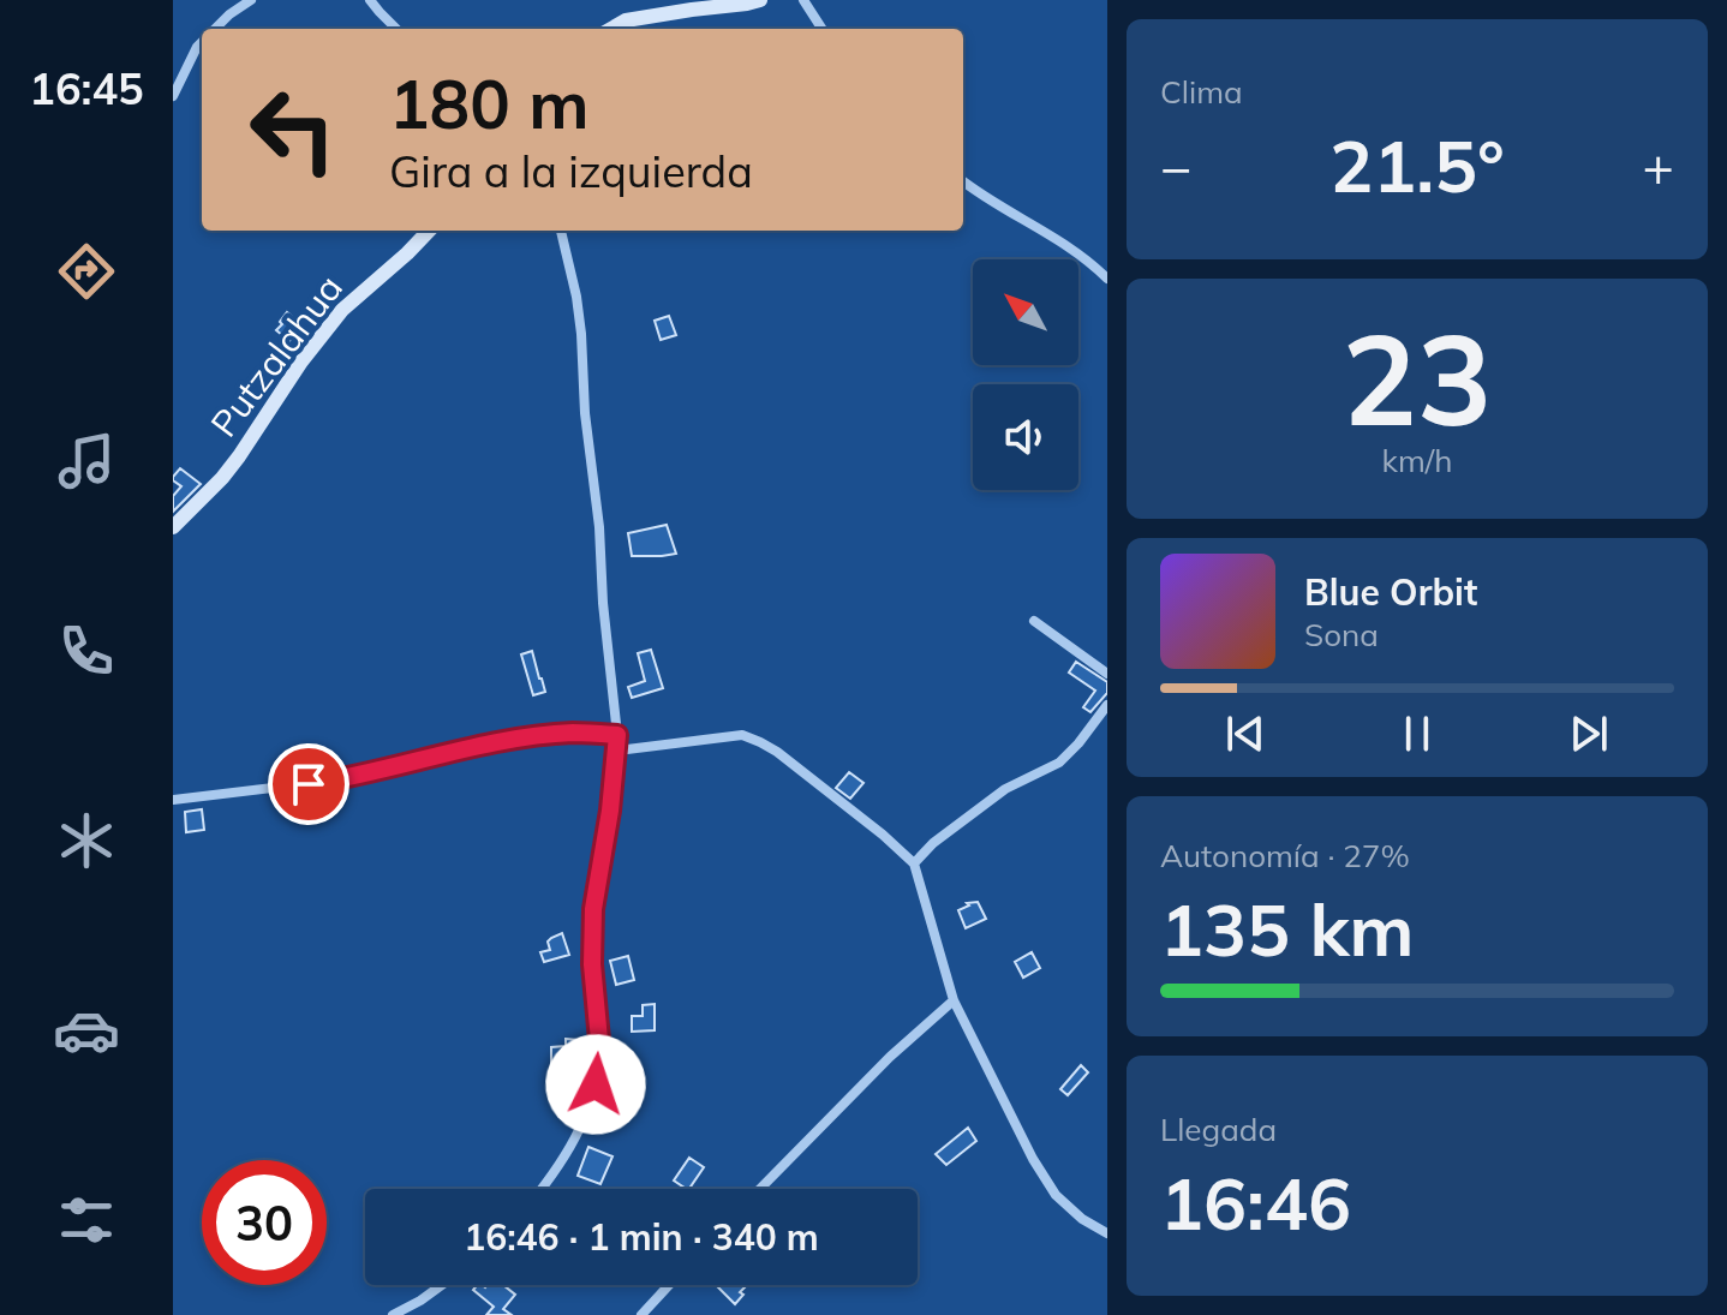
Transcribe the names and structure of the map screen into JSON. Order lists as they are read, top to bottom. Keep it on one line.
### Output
{"streets":{"street":["Putzalahua"]},"north":"top left","page":{"tabs":"16:45","tile":["Clima",["23","km/h"],["Autonomía · 27%","135 km"],["Llegada","16:46"]],"turn":["180 m","Gira a la izquierda"],"heat":["−","21.5°","+"],"song":["Blue Orbit","Sona"],"limit":"30","trip":"16:46 · 1 min · 340 m"}}
